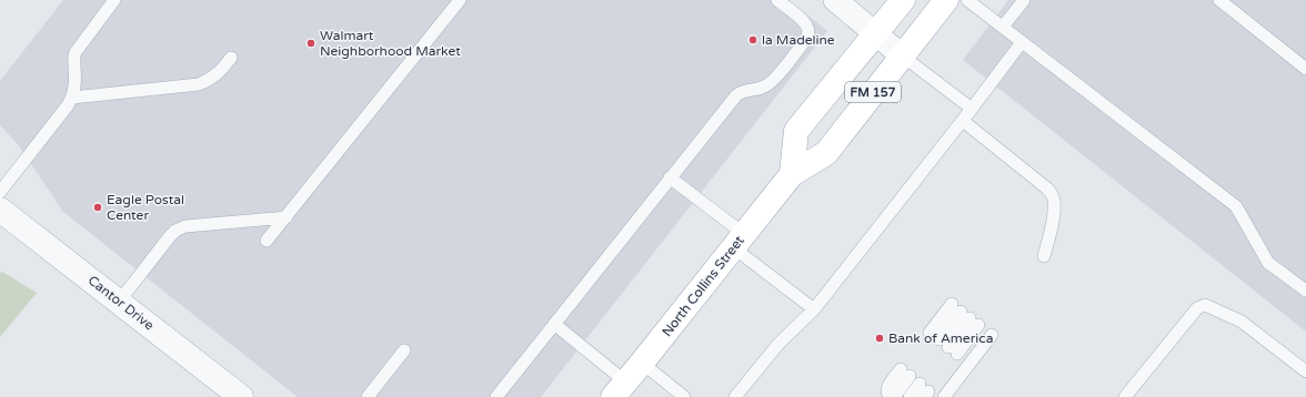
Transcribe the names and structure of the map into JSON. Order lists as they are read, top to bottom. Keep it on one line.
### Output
{"streets":{"main road":["FM 157","North Collins Street"],"street":["Cantor Drive"]},"crossings":[["FM 157","North Collins Street"]],"places":["la Madeline","Walmart Neighborhood Market","Eagle Postal Center","Bank of America"]}
